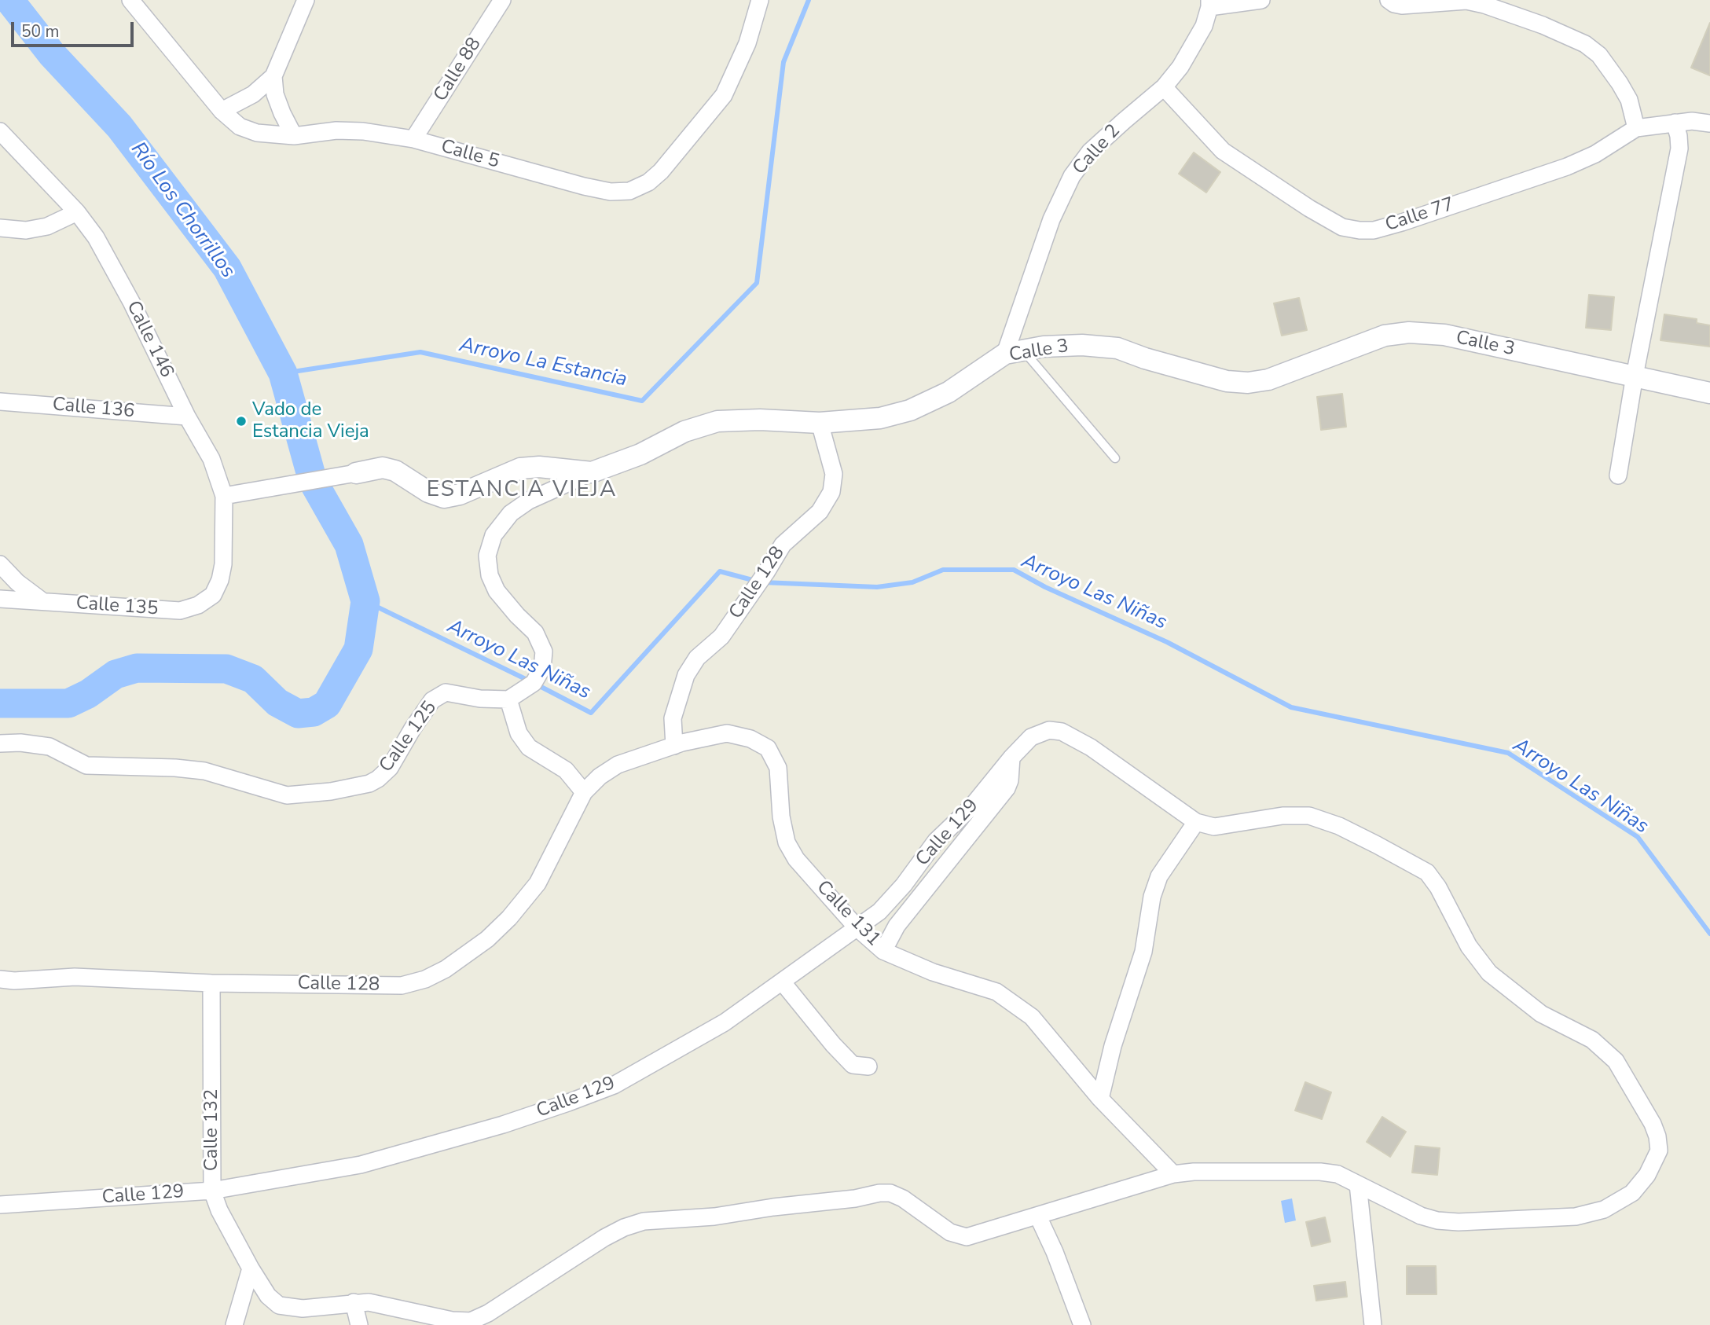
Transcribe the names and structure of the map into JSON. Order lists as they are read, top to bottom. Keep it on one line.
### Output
{"streets":{"street":["Calle 88","Calle 2","Calle 5","Calle 77","Calle 146","Calle 3","Calle 136","Calle 128","Calle 135","Calle 125","Calle 129","Calle 131","Calle 132"]},"crossings":[["Calle 88","Calle 5"],["Calle 2","Calle 77"],["Calle 2","Calle 3"],["Calle 146","Calle 136"],["Calle 146","Calle 135"],["Calle 3","Calle 128"],["Calle 128","Calle 131"],["Calle 128","Calle 132"],["Calle 129","Calle 131"],["Calle 129","Calle 132"]],"districts":["ESTANCIA VIEJA"],"water":["Río Los Chorrillos","Arroyo La Estancia","Arroyo Las Niñas"],"places":["Vado de Estancia Vieja"],"scale_bar":"50 m"}
